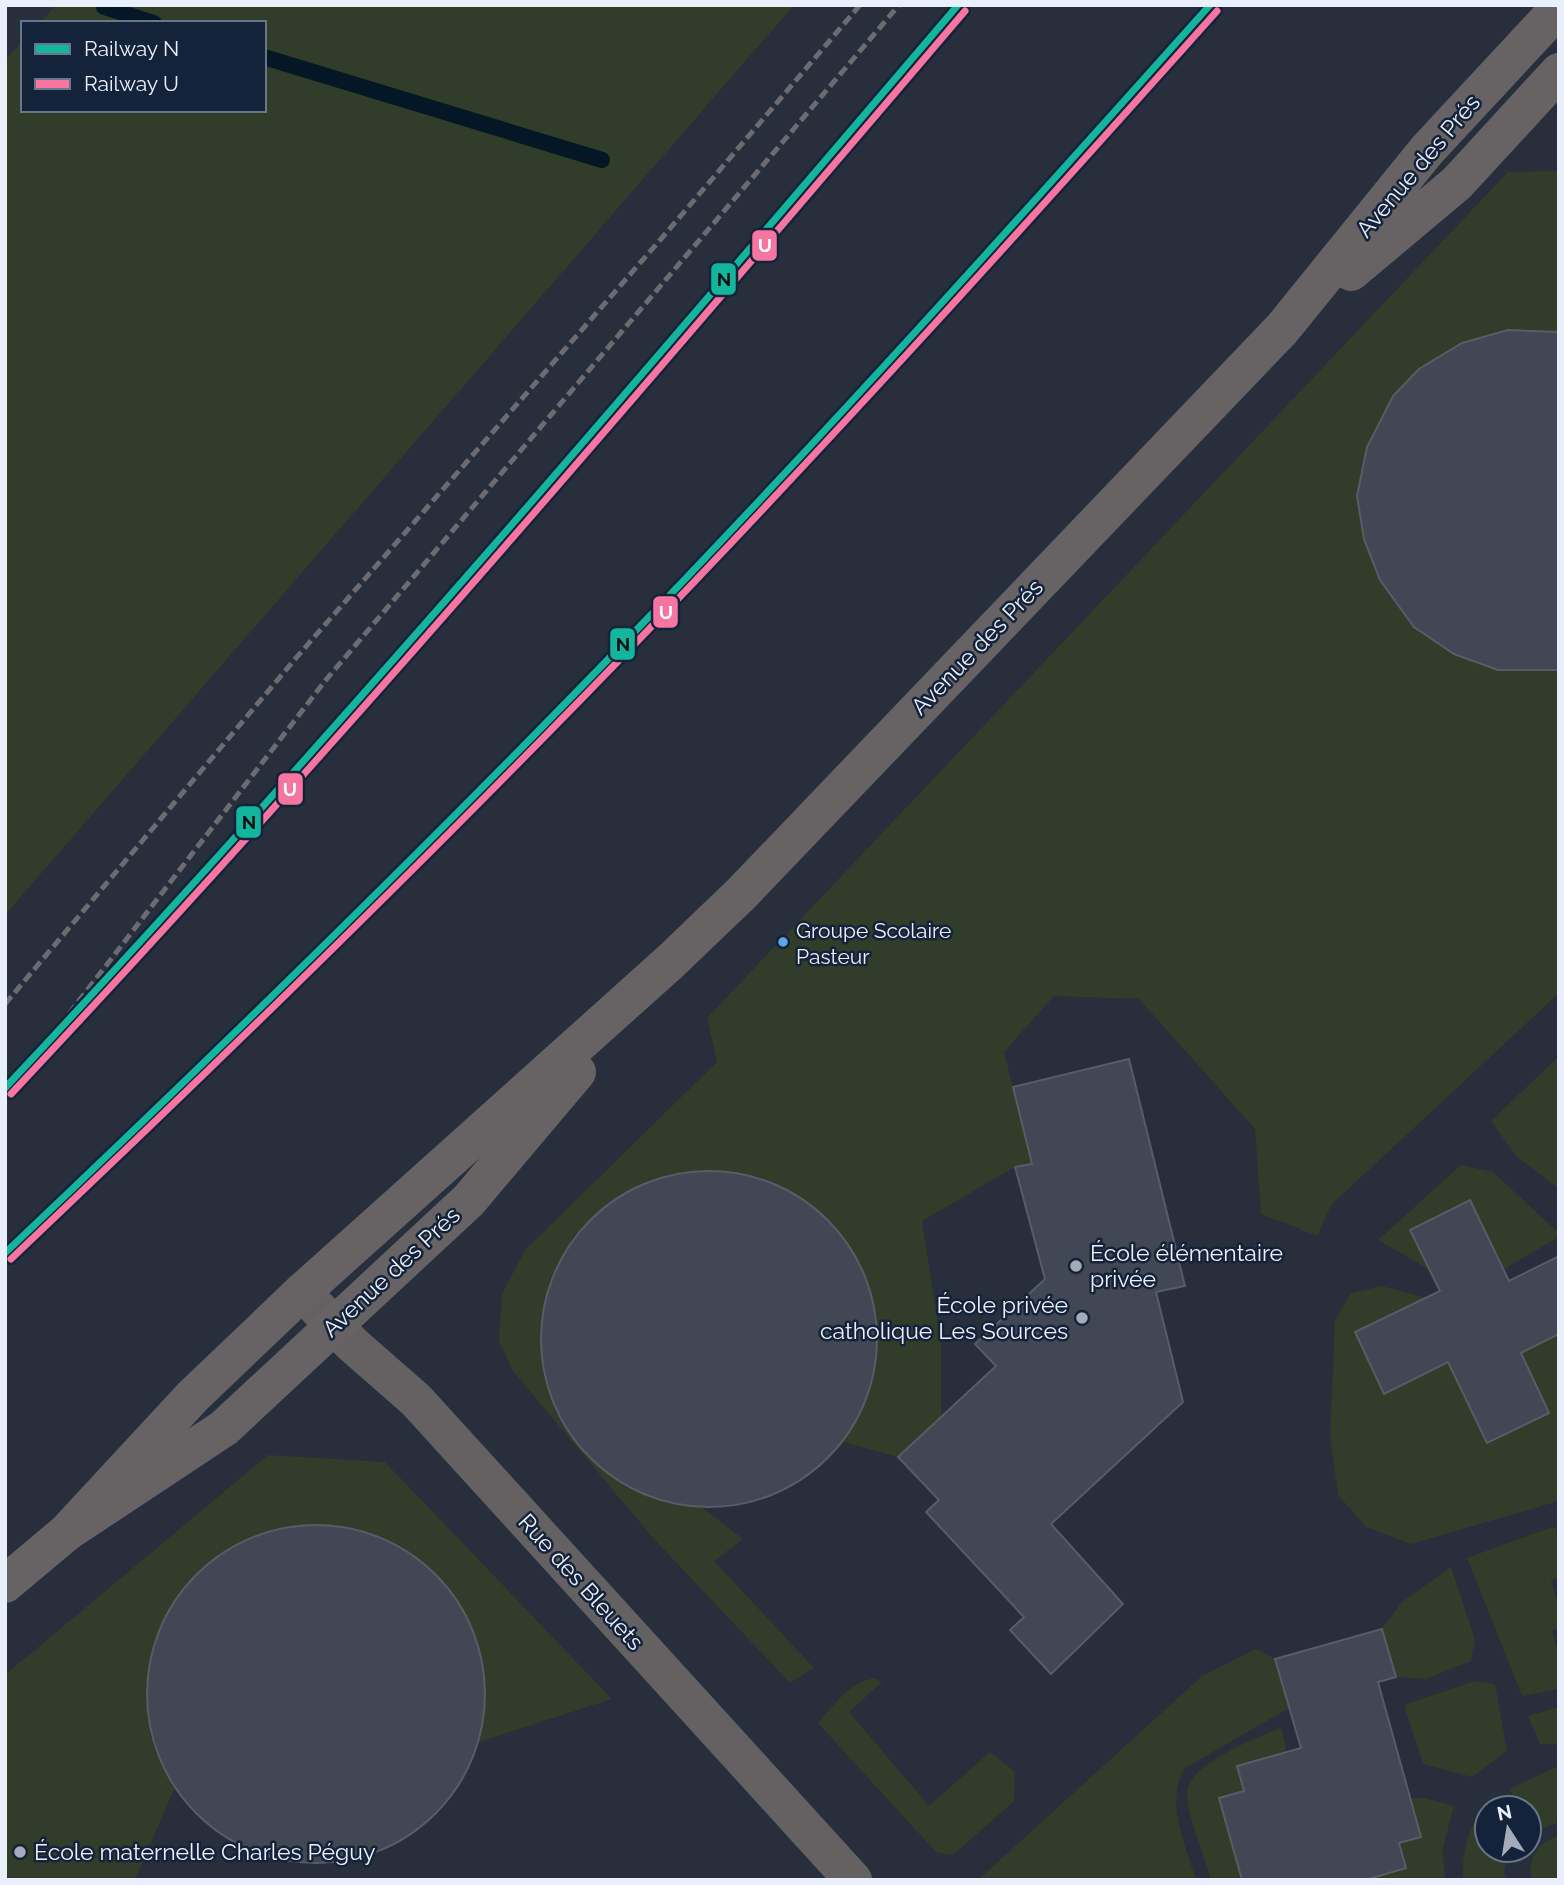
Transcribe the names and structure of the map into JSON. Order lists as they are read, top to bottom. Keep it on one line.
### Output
{"streets":{"main road":["Avenue des Prés"],"street":["Rue des Bleuets"]},"crossings":[["Avenue des Prés","Rue des Bleuets"]],"places":["Groupe Scolaire Pasteur","École élémentaire privée","École privée catholique Les Sources","École maternelle Charles Péguy"],"lines":["rail line N","rail line U"],"legend":["Railway N","Railway U"],"north":"top"}
